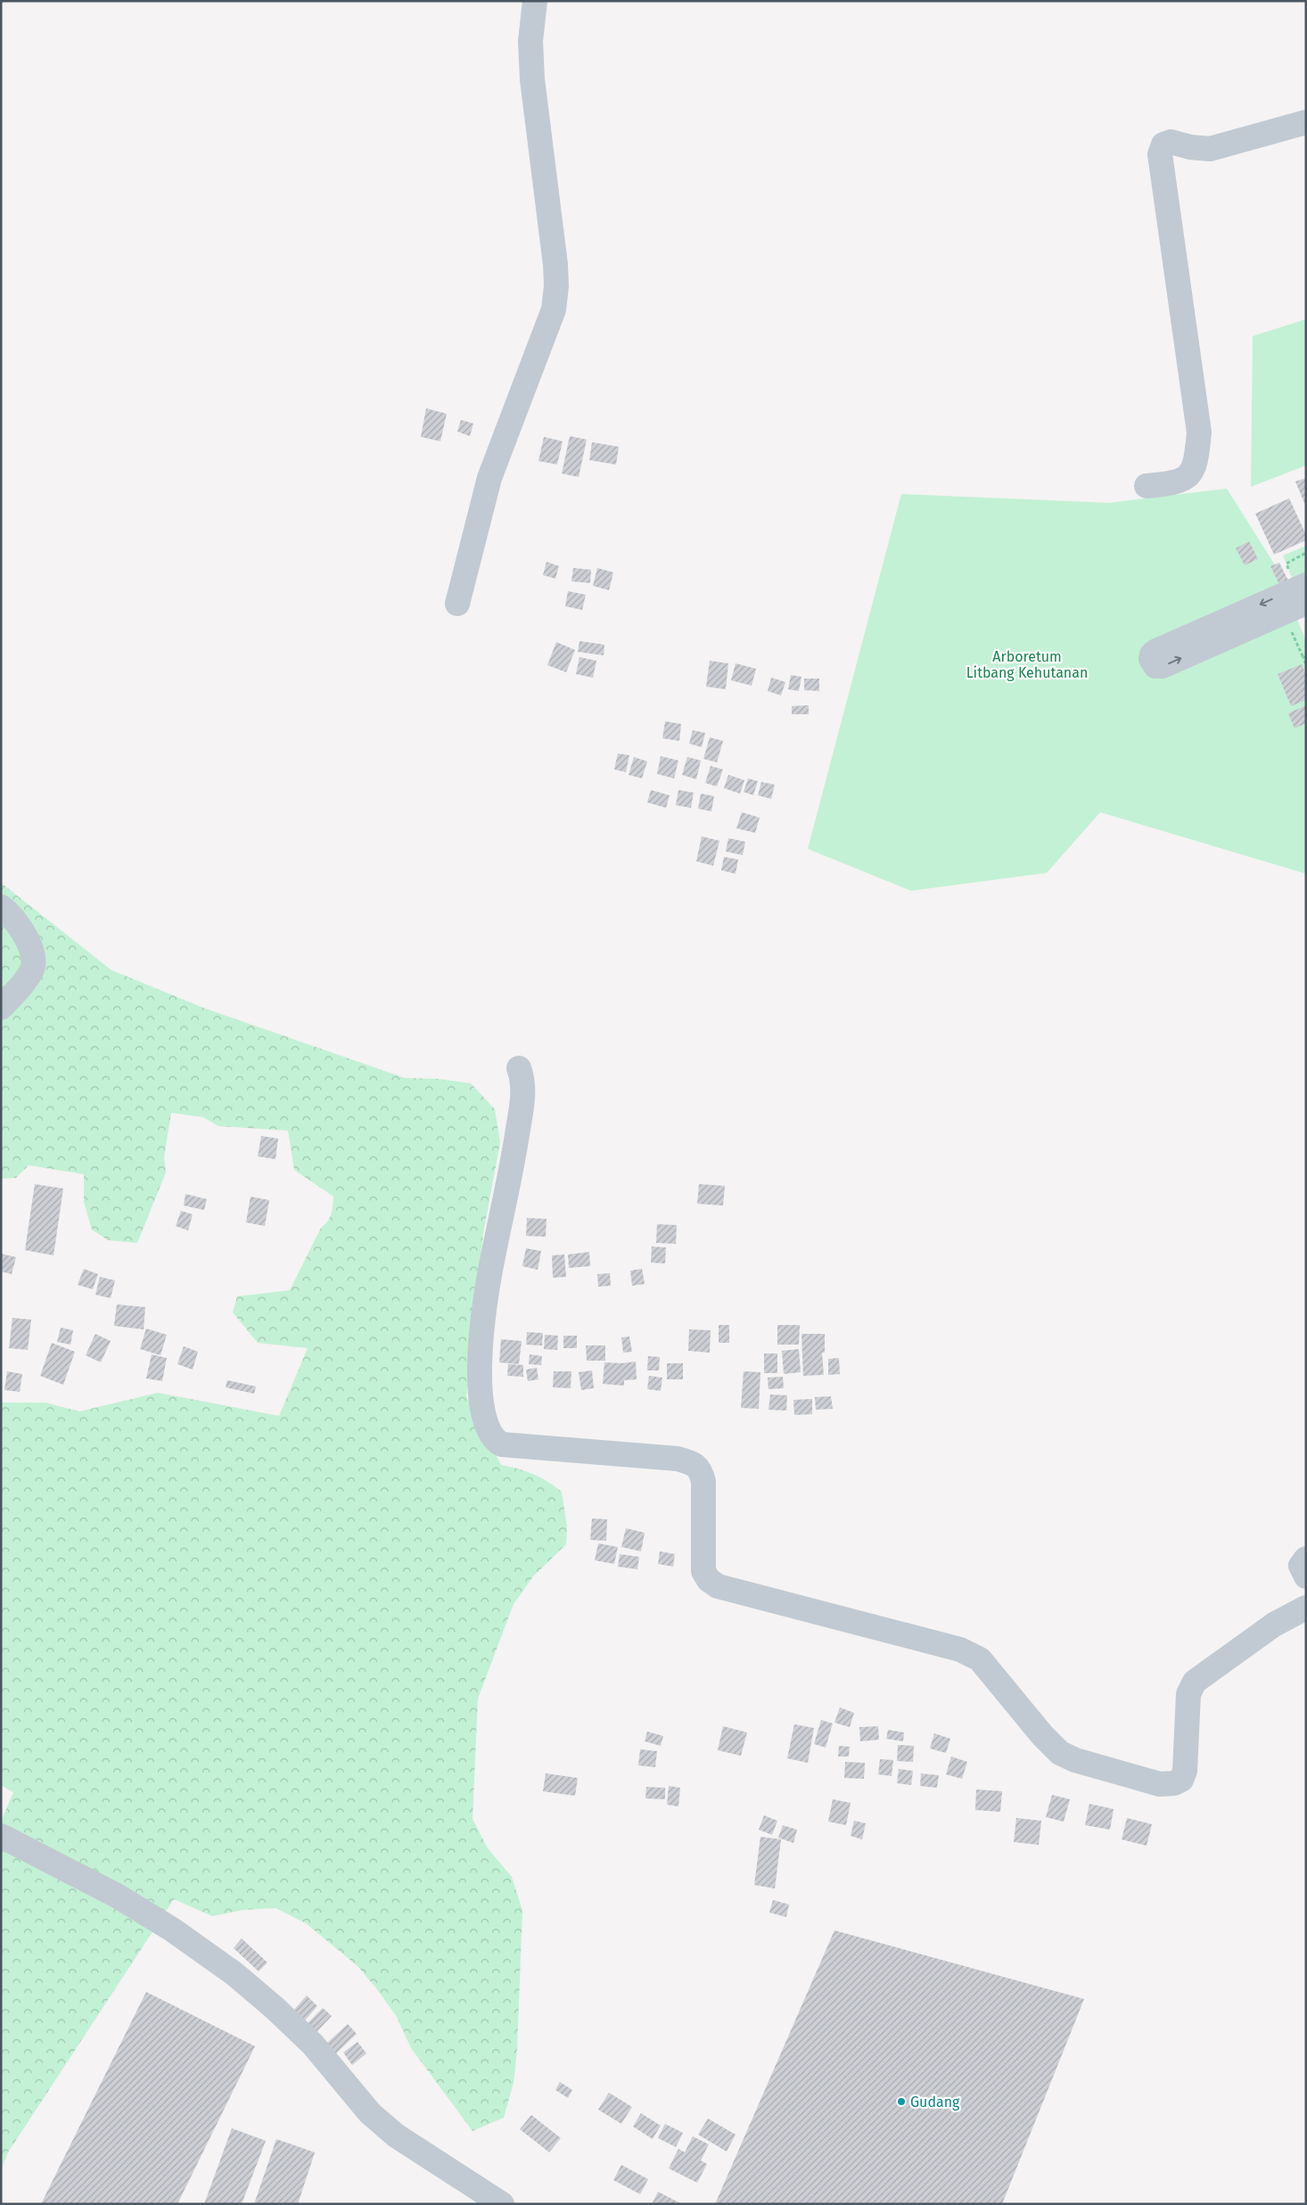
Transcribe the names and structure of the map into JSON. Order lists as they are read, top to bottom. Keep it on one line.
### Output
{"parks":["Arboretum Litbang Kehutanan"],"places":["Gudang"]}
